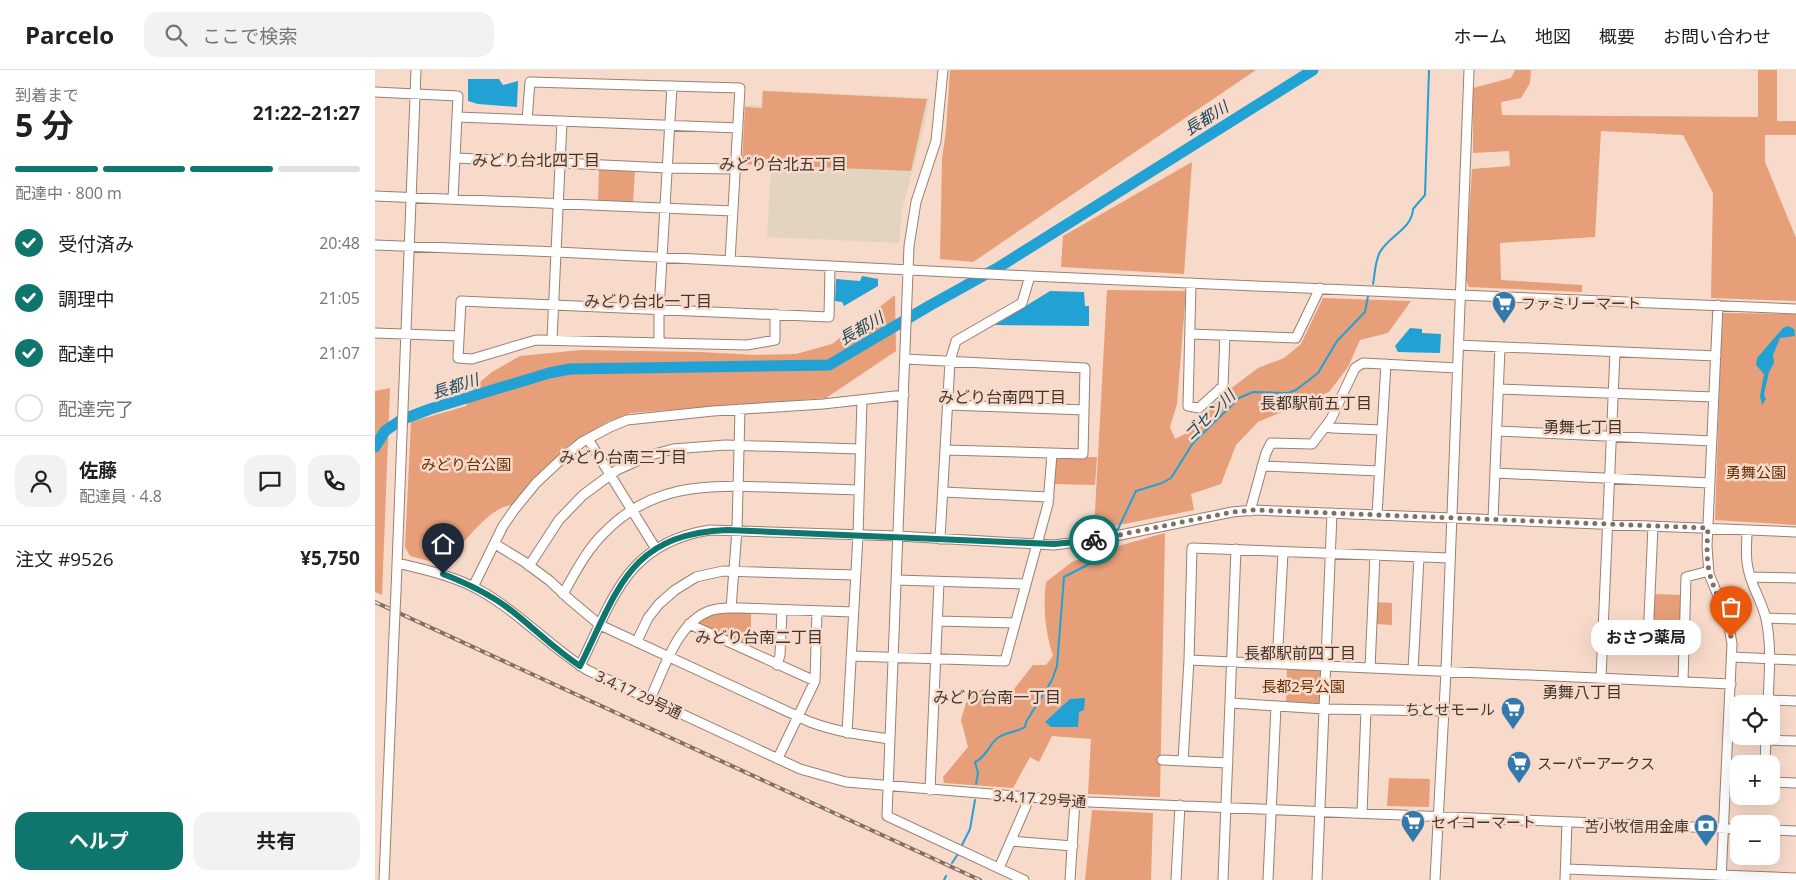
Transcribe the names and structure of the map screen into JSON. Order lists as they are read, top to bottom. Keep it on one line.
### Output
{"streets":{"street":["3.4.17 29号通"]},"districts":["みどり台北四丁目","みどり台北五丁目","みどり台北一丁目","みどり台南四丁目","長都駅前五丁目","勇舞七丁目","みどり台南三丁目","みどり台南二丁目","長都駅前四丁目","勇舞八丁目","みどり台南一丁目"],"water":["長都川","ゴセン川"],"parks":["みどり台公園","勇舞公園","長都2号公園"],"places":{"supermarket":["ファミリーマート","ちとせモール","スーパーアークス","セイコーマート"],"other":["おさつ薬局"],"bank":["苫小牧信用金庫"]},"page":{"header":"Parcelo","search":"ここで検索","nav":["ホーム","地図","概要","お問い合わせ"],"heading":["5 分","到着まで","21:22–21:27"],"panel":["佐藤","配達員 · 4.8","注文 #9526","¥5,750"],"bar":"配達中 · 800 m","list":[["受付済み","20:48"],["調理中","21:05"],["配達中","21:07"],"配達完了"],"bubble":"おさつ薬局","map_buttons":["+","−"],"buttons":["ヘルプ","共有"]}}
